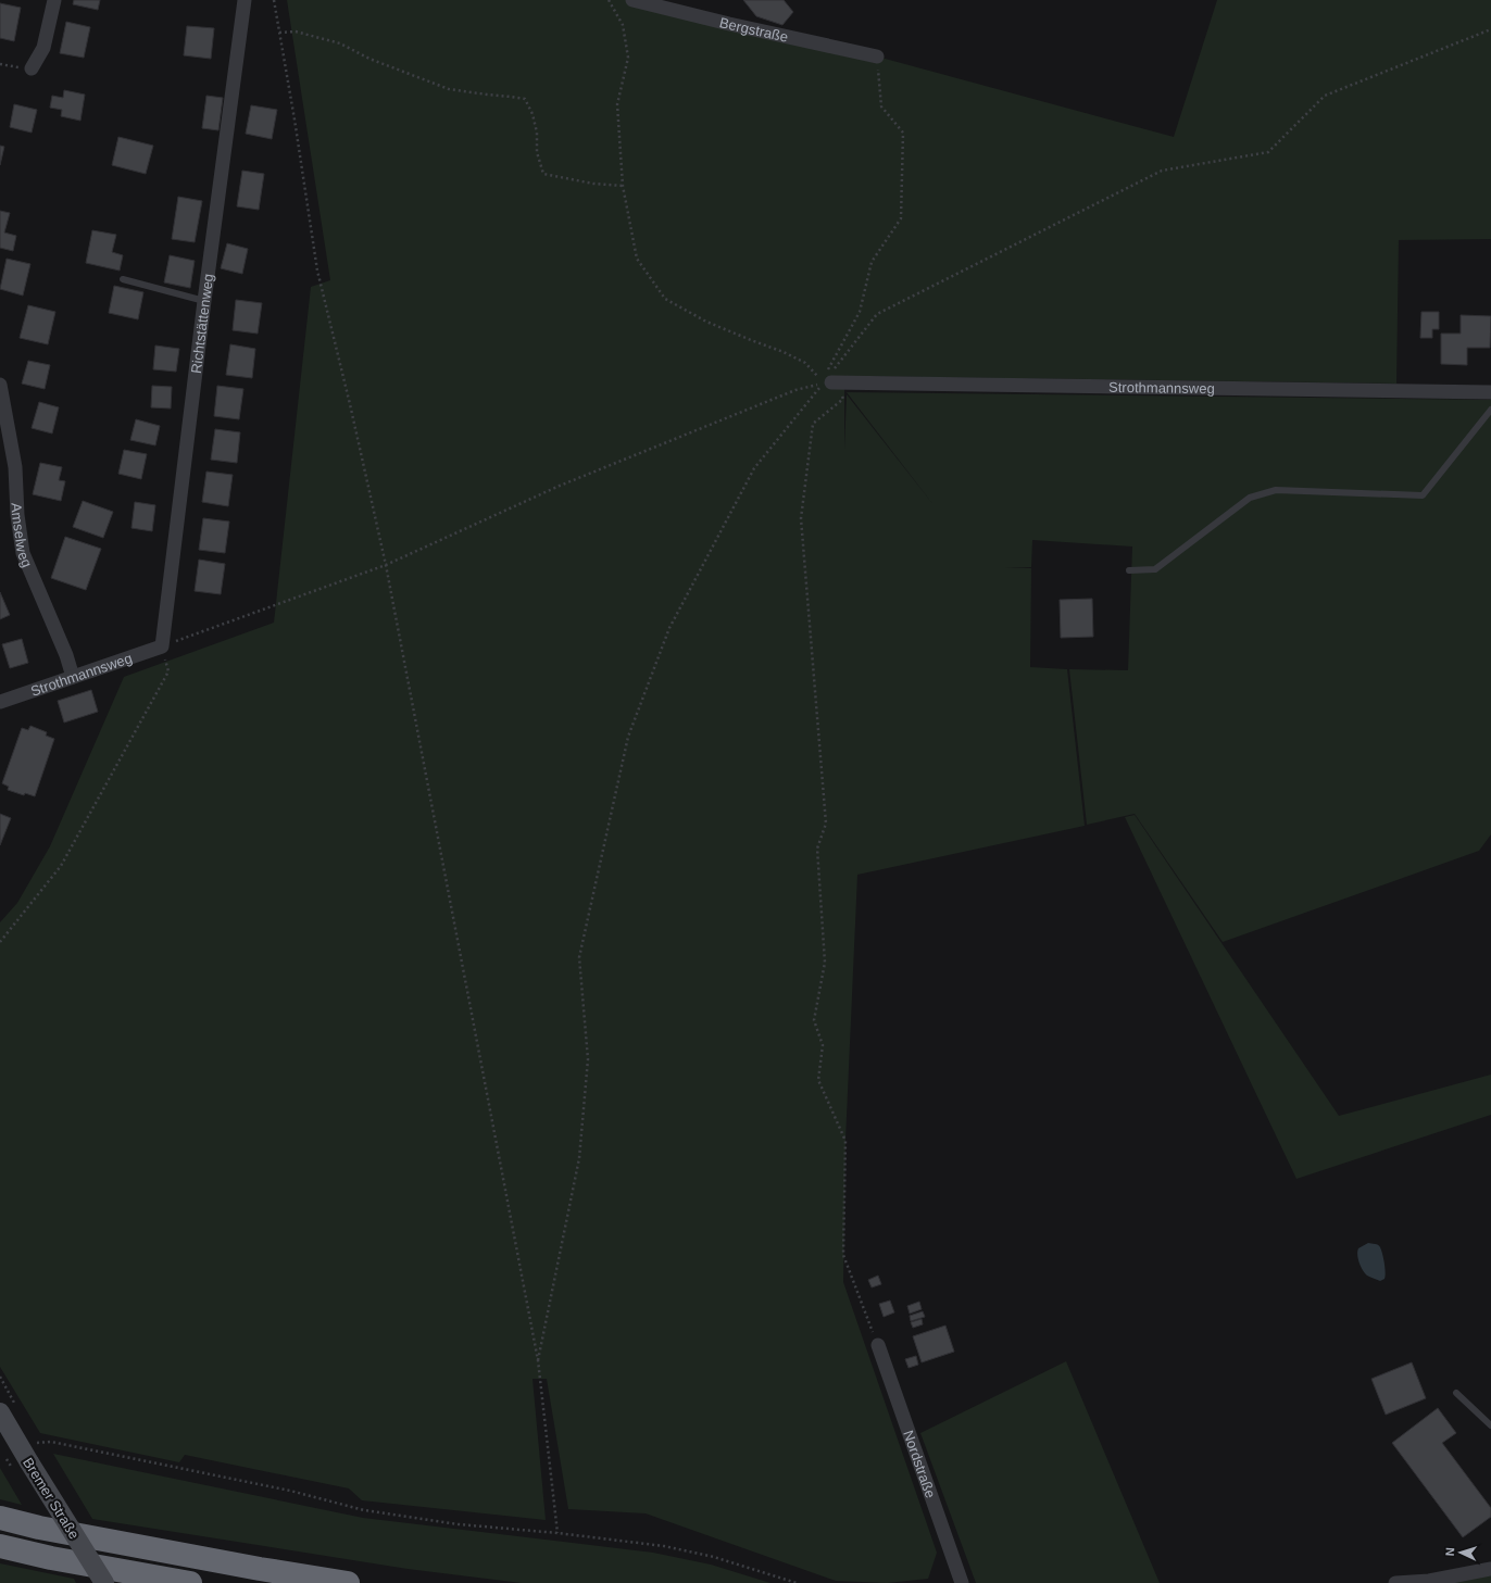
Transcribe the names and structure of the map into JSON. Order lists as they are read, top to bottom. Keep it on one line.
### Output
{"streets":{"main road":["Bremer Straße"],"street":["Bergstraße","Richtstättenweg","Strothmannsweg","Amselweg","Nordstraße"]},"crossings":[["Richtstättenweg","Strothmannsweg"],["Strothmannsweg","Amselweg"]],"north":"left"}
